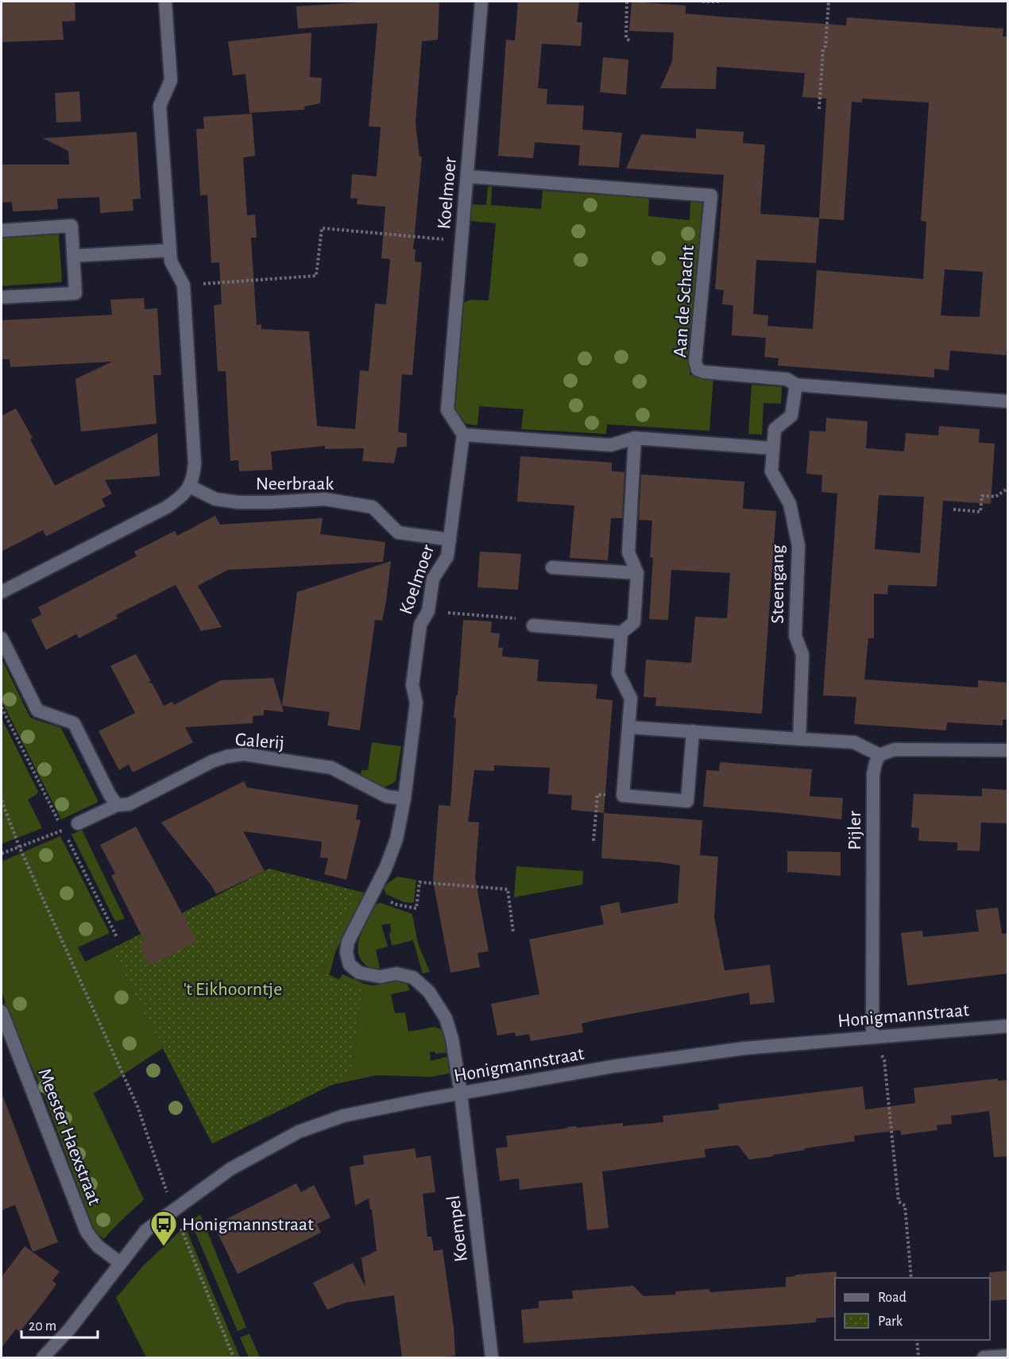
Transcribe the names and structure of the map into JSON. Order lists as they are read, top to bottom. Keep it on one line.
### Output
{"streets":{"street":["Koelmoer","Aan de Schacht","Neerbraak","Steengang","Galerij","Pijler","Honigmannstraat","Meester Haexstraat","Koempel"]},"crossings":[["Koelmoer","Aan de Schacht"],["Koelmoer","Neerbraak"],["Koelmoer","Galerij"],["Koelmoer","Honigmannstraat"],["Koelmoer","Koempel"],["Aan de Schacht","Steengang"],["Pijler","Honigmannstraat"],["Honigmannstraat","Meester Haexstraat"],["Honigmannstraat","Koempel"]],"parks":["'t Eikhoorntje"],"places":{"bus stop":["Honigmannstraat"]},"legend":["Road","Park"],"scale_bar":"20 m"}
